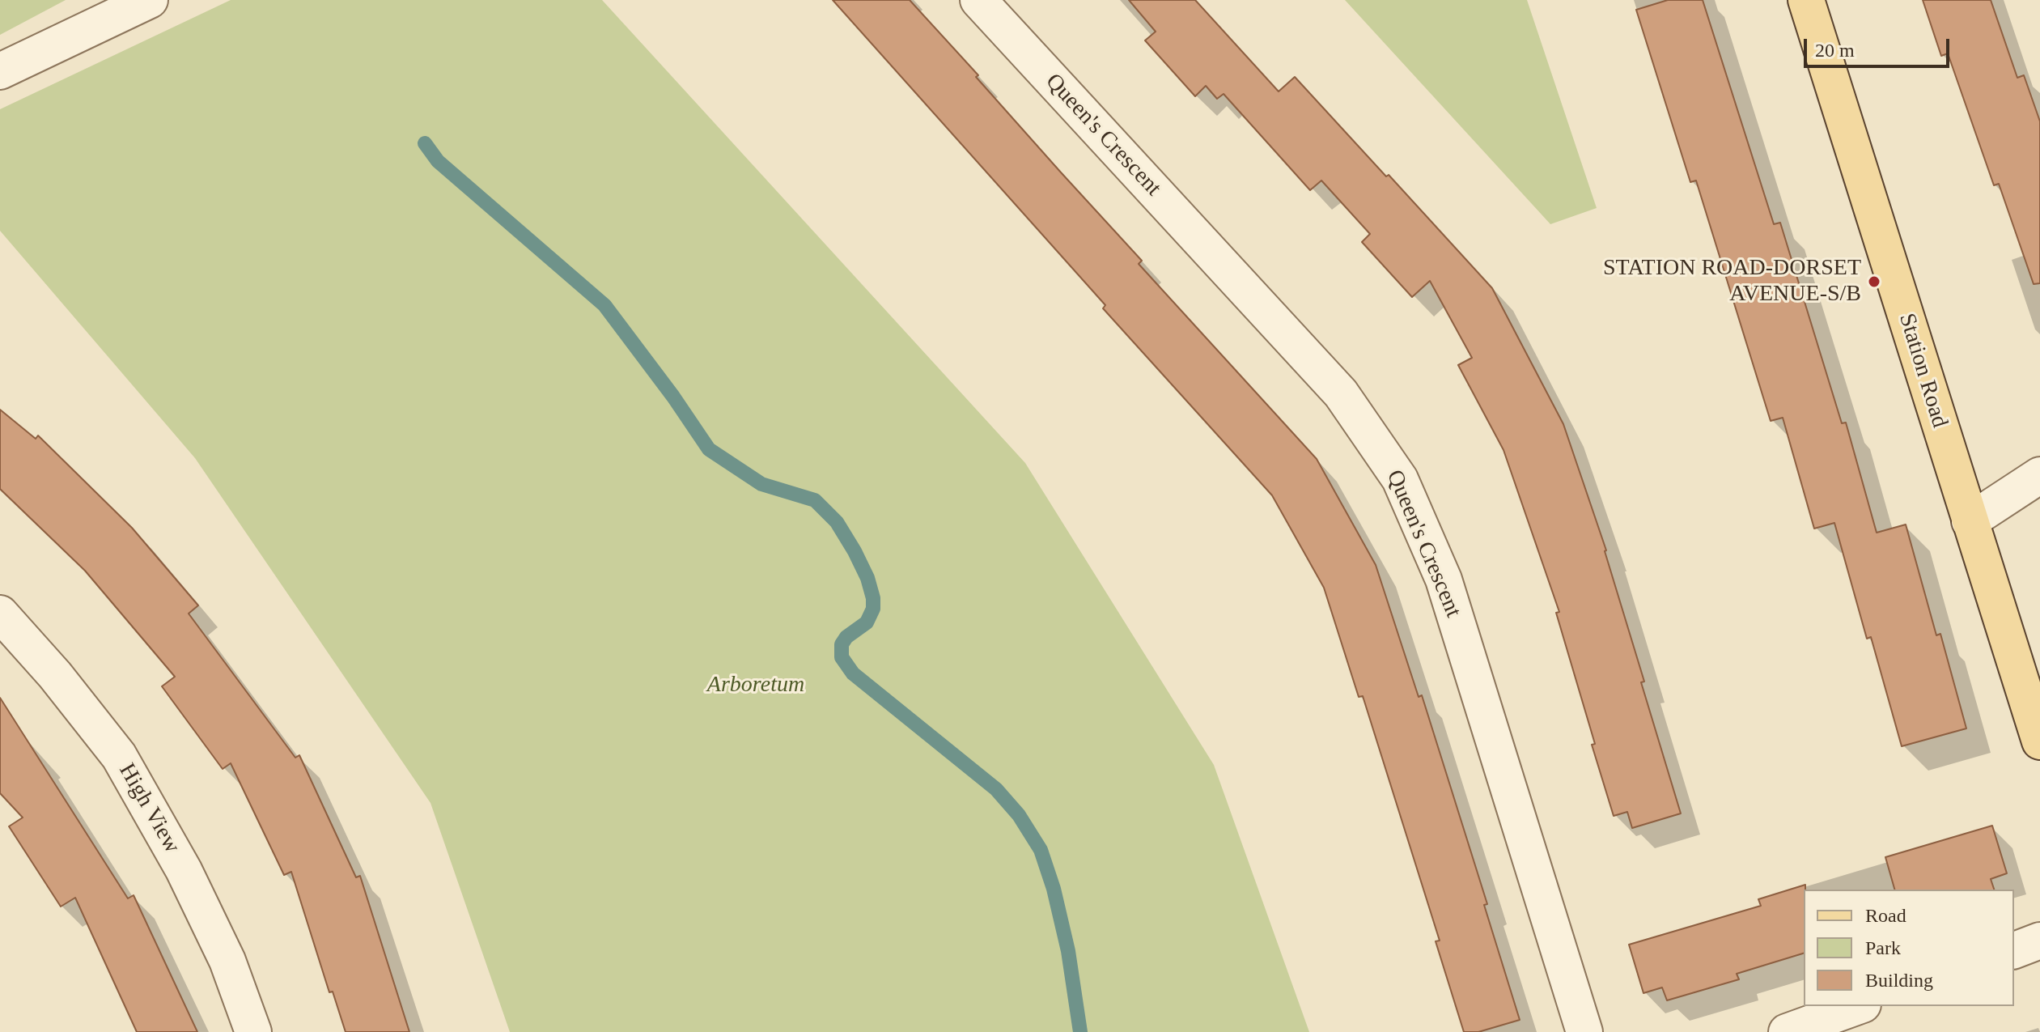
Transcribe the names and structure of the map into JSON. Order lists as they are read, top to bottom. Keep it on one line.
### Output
{"streets":{"main road":["Station Road"],"street":["Queen's Crescent","High View"]},"parks":["Arboretum"],"places":["STATION ROAD-DORSET AVENUE-S/B"],"legend":["Road","Park","Building"],"scale_bar":"20 m"}
